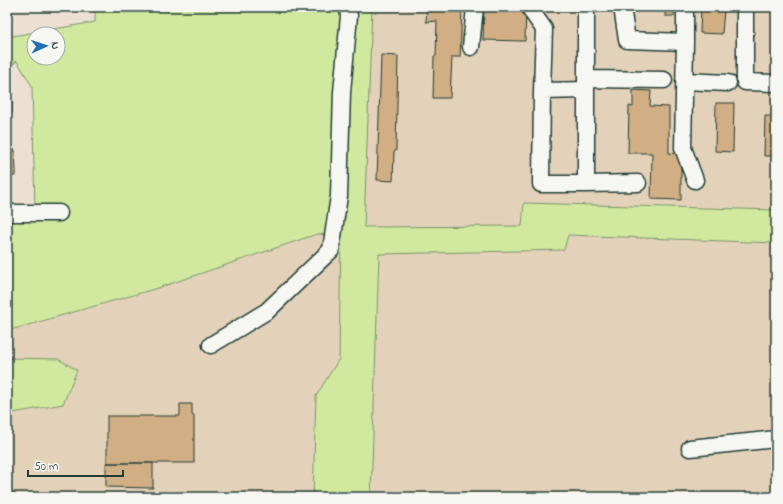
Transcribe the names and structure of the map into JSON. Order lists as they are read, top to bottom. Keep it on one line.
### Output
{"scale_bar":"50 m","north":"right"}
